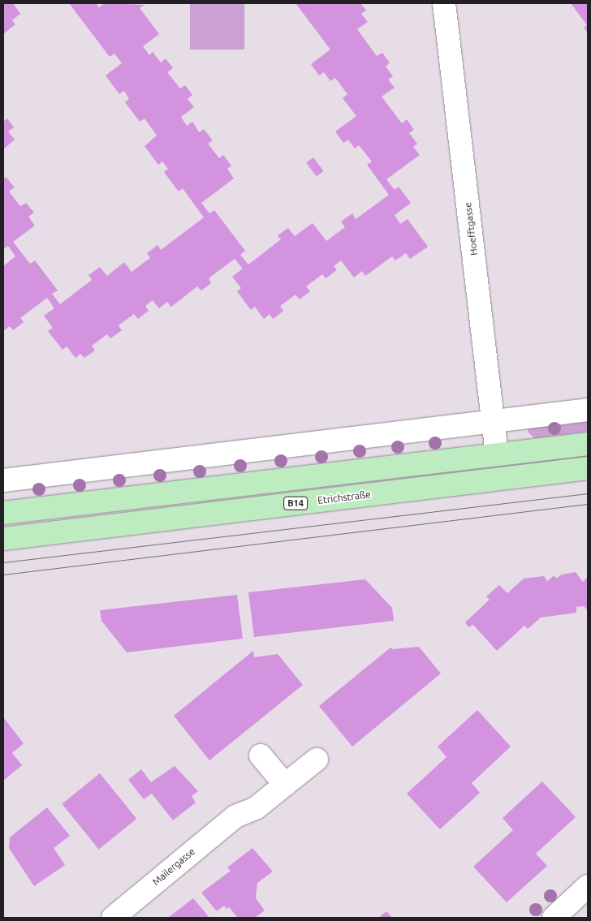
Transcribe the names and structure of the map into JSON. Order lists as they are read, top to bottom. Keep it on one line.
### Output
{"streets":{"main road":["Etrichstraße","B14"],"street":["Hoefftgasse","Mailergasse"]}}
